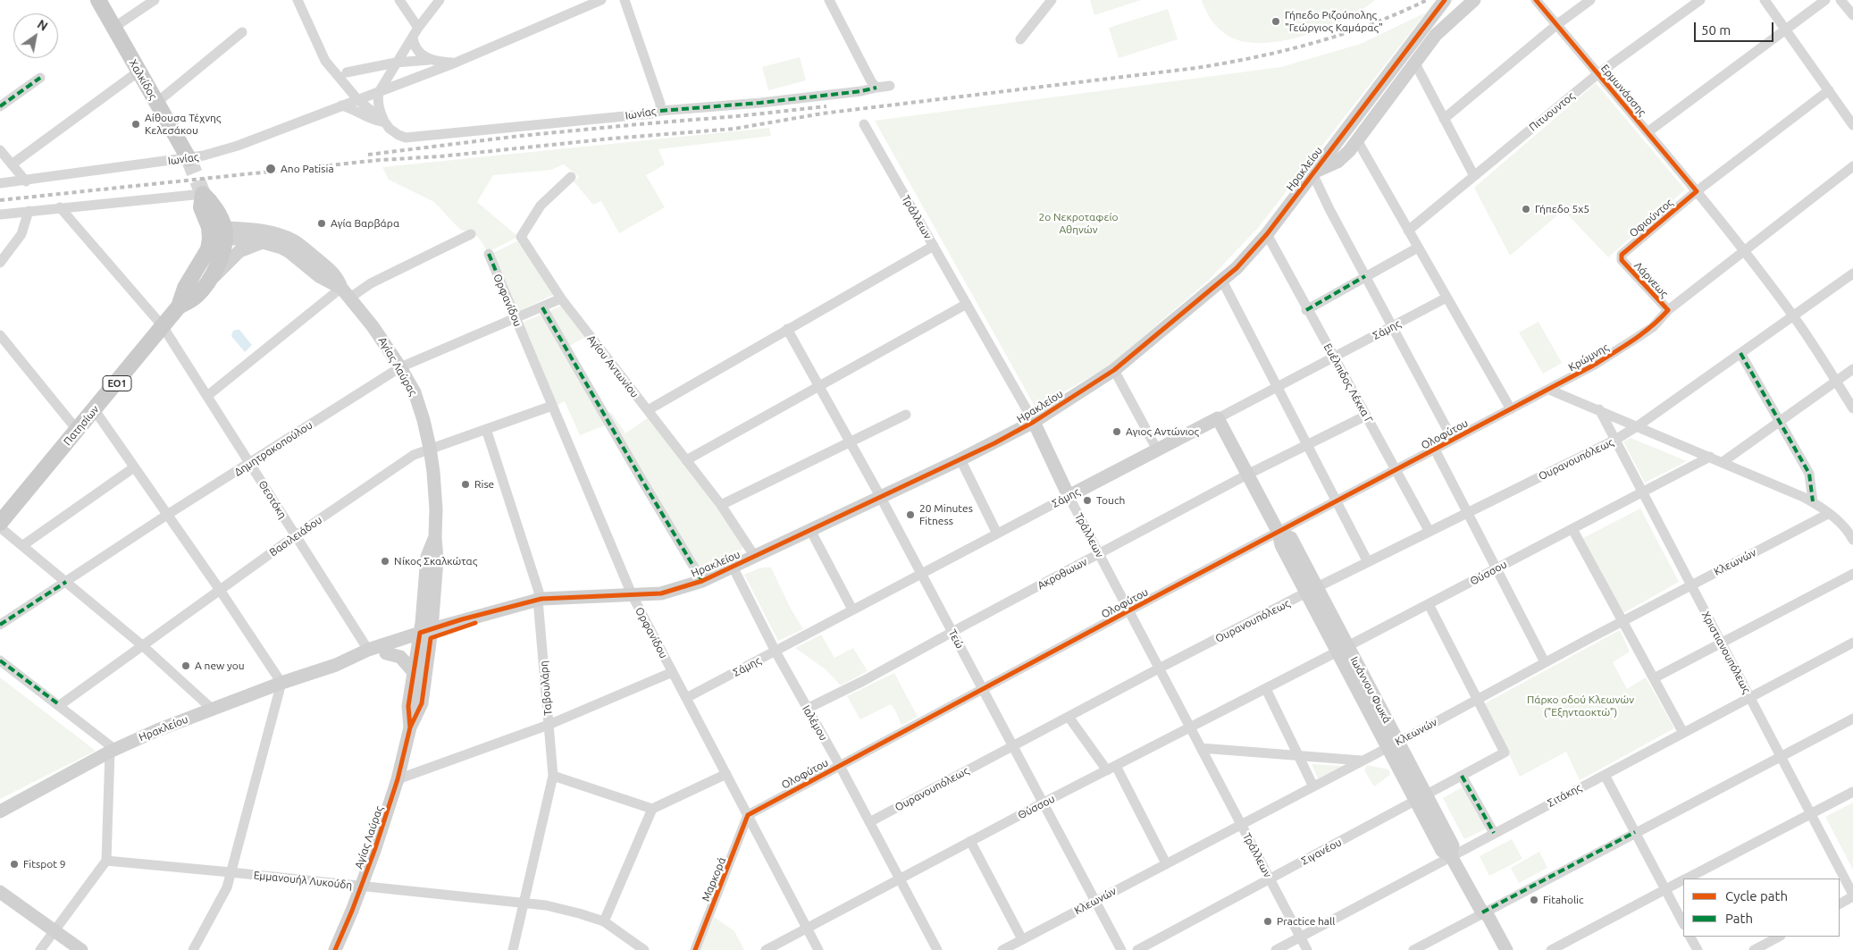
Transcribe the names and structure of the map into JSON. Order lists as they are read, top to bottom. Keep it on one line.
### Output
{"streets":{"main road":["Χαλκίδος","ΕΟ1","Πατησίων"],"street":["Ερμωνάσσης","Πιτυουντος","Ιωνίας","Ηρακλείου","Τράλλεων","Οφιούντος","Λάρνεως","Ορφανίδου","Σάμης","Κρώμνης","Αγίας Λαύρας","Αγίου Αντωνίου","Ευέλπιδος Λέκκα Γ","Ολοφύτου","Δημητρακοπούλου","Ουρανουπόλεως","Θεοτόκη","Βασιλειάδου","Κλεωνών","Θύσσου","Ακροθωων","Τεώ","Χριστιανουπόλεως","Ταβουλάρη","Ιωάννου Φωκά","Ιαλέμου","Σιτάκης","Σιγανέου","Μαρκορά","Εμμανουήλ Λυκούδη"]},"crossings":[["Χαλκίδος","Ιωνίας"],["Ερμωνάσσης","Πιτυουντος"],["Ερμωνάσσης","Οφιούντος"],["Ερμωνάσσης","Κρώμνης"],["Ερμωνάσσης","Ουρανουπόλεως"],["Ηρακλείου","Τράλλεων"],["Ηρακλείου","Ορφανίδου"],["Ηρακλείου","Αγίας Λαύρας"],["Ηρακλείου","Αγίου Αντωνίου"],["Ηρακλείου","Ευέλπιδος Λέκκα Γ"],["Ηρακλείου","Θεοτόκη"],["Ηρακλείου","Τεώ"],["Ηρακλείου","Ταβουλάρη"],["Ηρακλείου","Ιαλέμου"],["Τράλλεων","Σάμης"],["Τράλλεων","Ολοφύτου"],["Τράλλεων","Ουρανουπόλεως"],["Τράλλεων","Κλεωνών"],["Τράλλεων","Θύσσου"],["Τράλλεων","Ακροθωων"],["Τράλλεων","Σιτάκης"],["Τράλλεων","Σιγανέου"],["Οφιούντος","Λάρνεως"],["Λάρνεως","Κρώμνης"],["Ορφανίδου","Σάμης"],["Ορφανίδου","Ολοφύτου"],["Ορφανίδου","Δημητρακοπούλου"],["Ορφανίδου","Βασιλειάδου"],["Ορφανίδου","Θύσσου"],["Ορφανίδου","Μαρκορά"],["Σάμης","Ευέλπιδος Λέκκα Γ"],["Σάμης","Τεώ"],["Σάμης","Ιωάννου Φωκά"],["Σάμης","Ιαλέμου"],["Κρώμνης","Ολοφύτου"],["Αγίας Λαύρας","Πατησίων"],["Αγίας Λαύρας","Δημητρακοπούλου"],["Αγίας Λαύρας","Βασιλειάδου"],["Αγίας Λαύρας","Εμμανουήλ Λυκούδη"],["Αγίου Αντωνίου","Δημητρακοπούλου"],["Ευέλπιδος Λέκκα Γ","Ολοφύτου"],["Ευέλπιδος Λέκκα Γ","Ουρανουπόλεως"],["Ευέλπιδος Λέκκα Γ","Ακροθωων"],["Πατησίων","Θεοτόκη"],["Ολοφύτου","Τεώ"],["Ολοφύτου","Ιωάννου Φωκά"],["Ολοφύτου","Ιαλέμου"],["Ολοφύτου","Μαρκορά"],["Δημητρακοπούλου","Θεοτόκη"],["Ουρανουπόλεως","Τεώ"],["Ουρανουπόλεως","Χριστιανουπόλεως"],["Ουρανουπόλεως","Ιωάννου Φωκά"],["Ουρανουπόλεως","Ιαλέμου"],["Θεοτόκη","Βασιλειάδου"],["Βασιλειάδου","Ταβουλάρη"],["Κλεωνών","Τεώ"],["Κλεωνών","Χριστιανουπόλεως"],["Κλεωνών","Ιωάννου Φωκά"],["Κλεωνών","Σιγανέου"],["Θύσσου","Τεώ"],["Θύσσου","Χριστιανουπόλεως"],["Θύσσου","Ιωάννου Φωκά"],["Θύσσου","Ιαλέμου"],["Ακροθωων","Τεώ"],["Ακροθωων","Ιωάννου Φωκά"],["Ακροθωων","Ιαλέμου"],["Χριστιανουπόλεως","Σιτάκης"],["Ταβουλάρη","Εμμανουήλ Λυκούδη"],["Ιωάννου Φωκά","Σιτάκης"],["Ιωάννου Φωκά","Σιγανέου"]],"parks":["2ο Νεκροταφείο Αθηνών","Πάρκο οδού Κλεωνών (\"Εξηνταοκτώ\")"],"places":["Γήπεδο Ριζούπολης \"Γεώργιος Καμάρας\"","Αίθουσα Τέχνης Κελεσάκου","Ano Patisia","Γήπεδο 5x5","Αγία Βαρβάρα","Αγιος Αντώνιος","Rise","Touch","20 Μinutes Fitness","Νίκος Σκαλκώτας","A new you","Fitspot 9","Fitaholic","Practice hall"],"legend":["Cycle path","Path"],"scale_bar":"50 m","north":"top right"}
